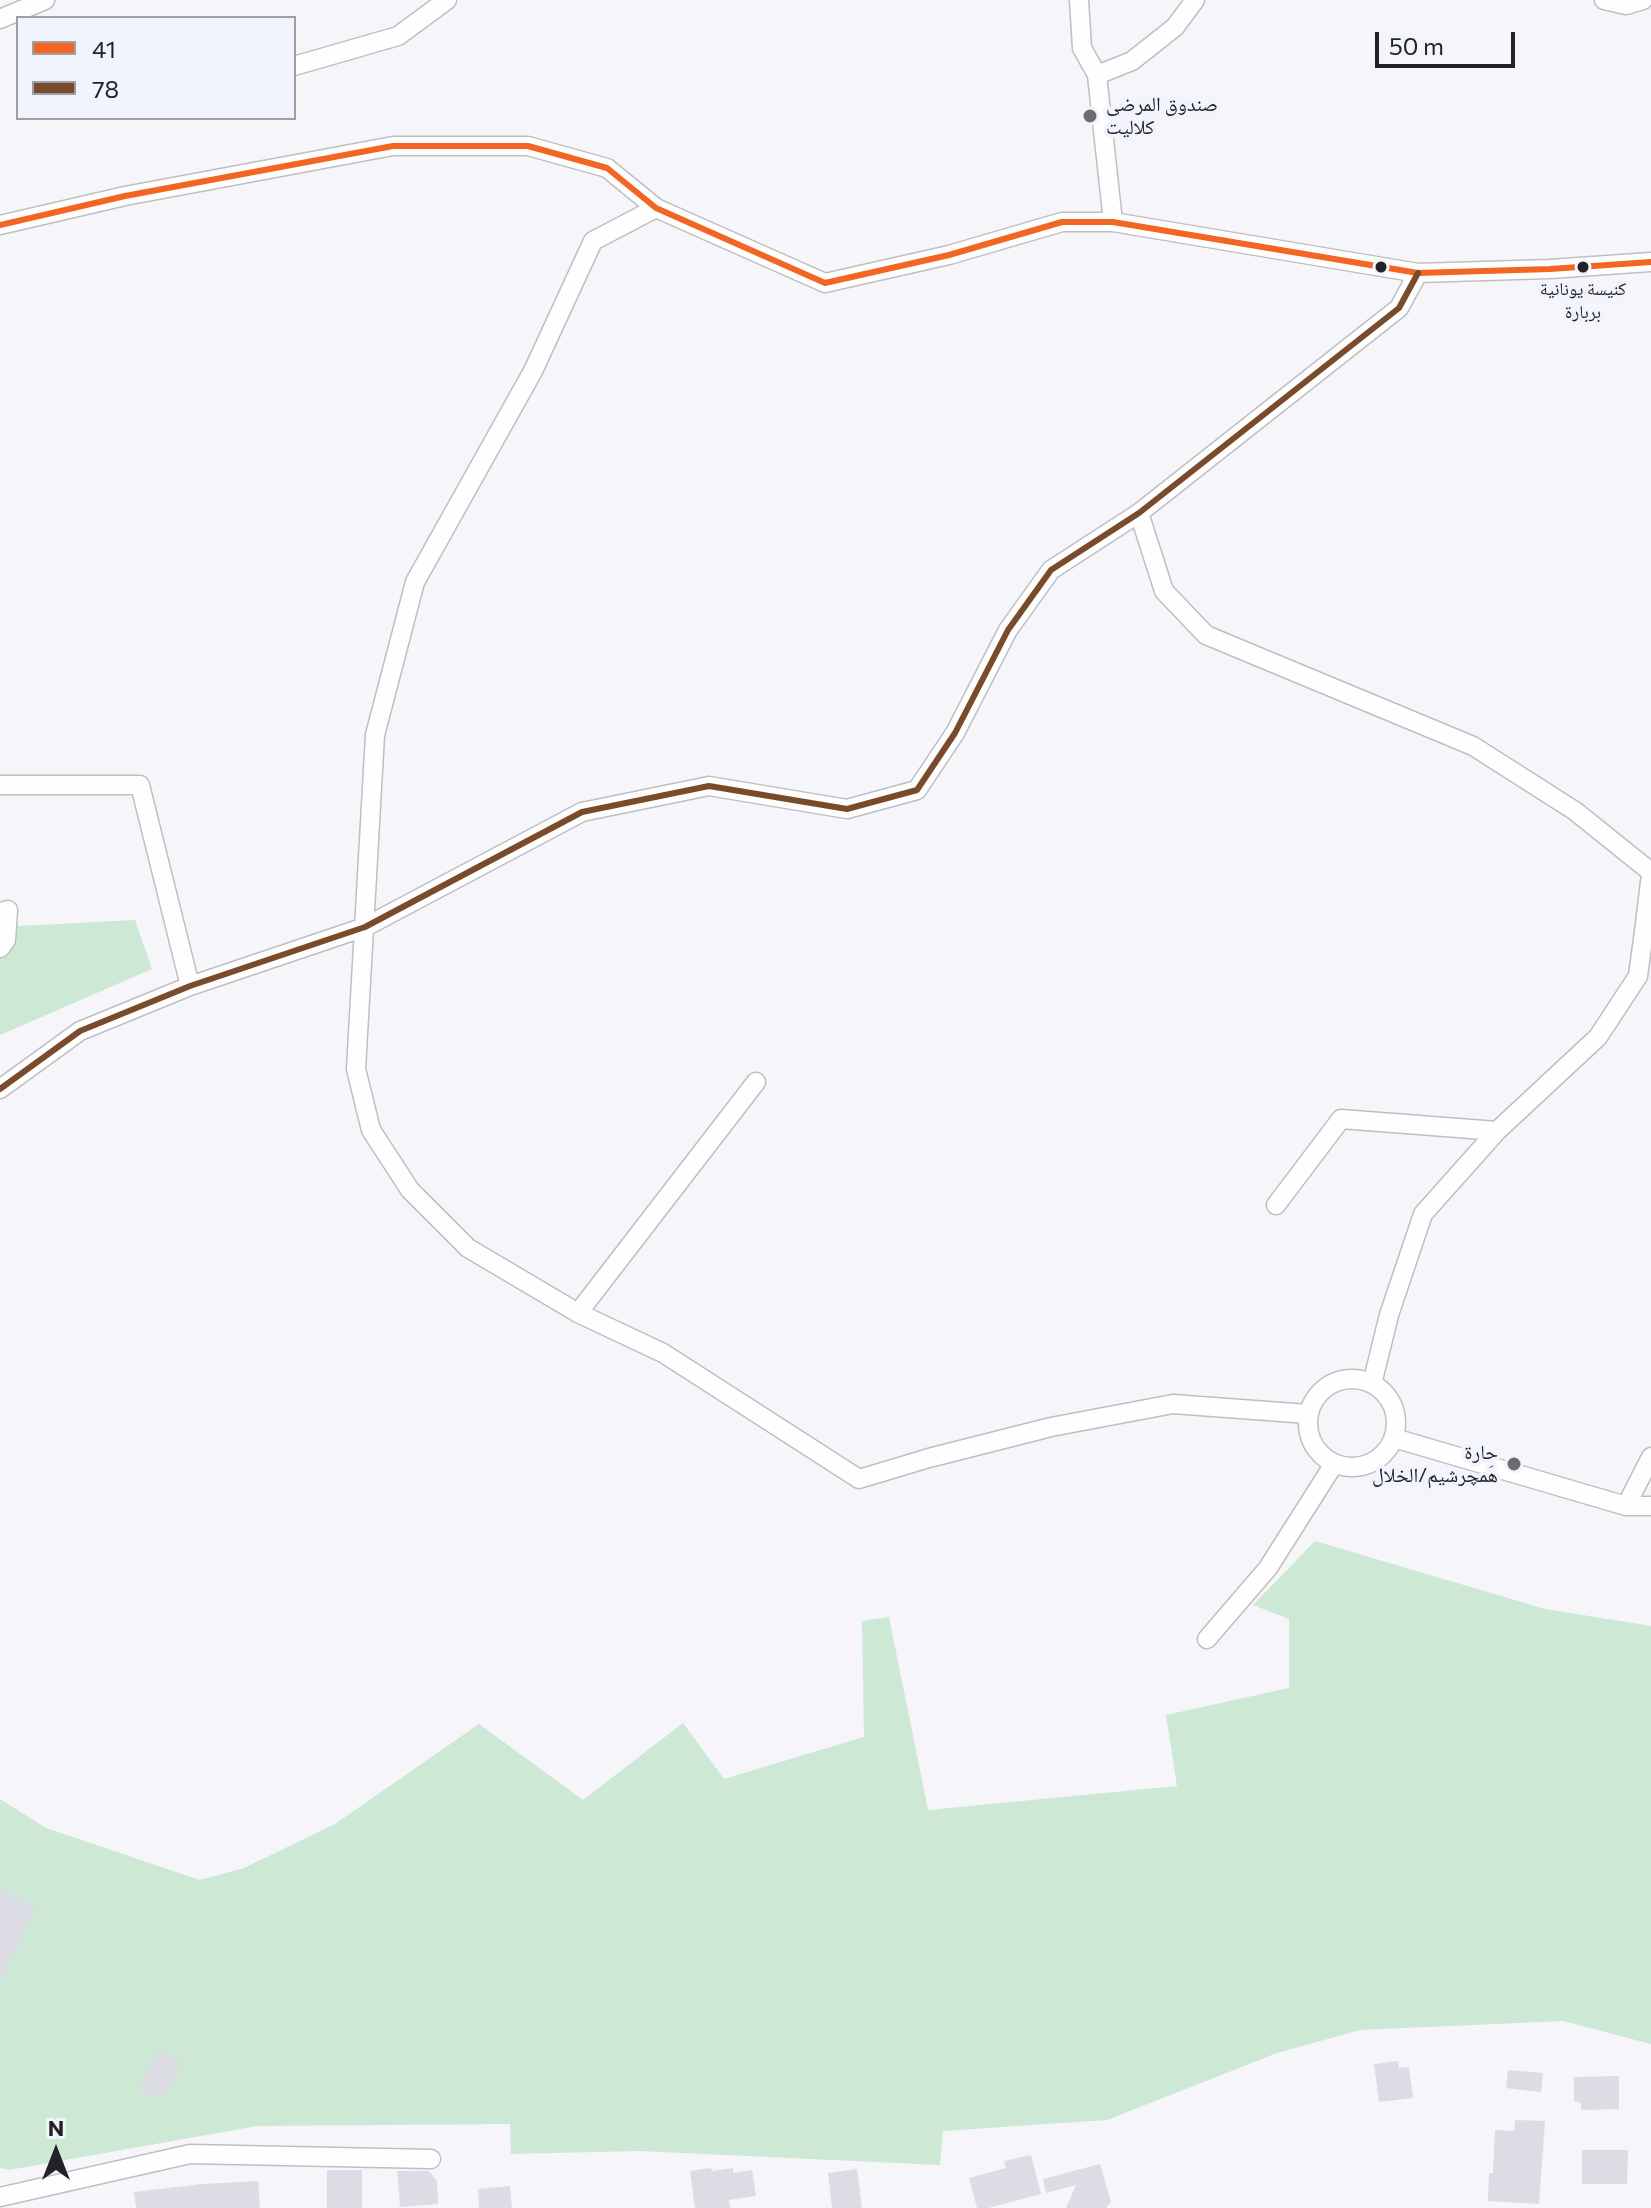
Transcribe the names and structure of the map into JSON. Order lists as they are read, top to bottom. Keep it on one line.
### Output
{"places":["صندوق المرضى كلاليت","كنيسة يونانية بربارة","حارة هَمچرشيم/الخلال"],"lines":["transit line 41","transit line 78"],"legend":["41","78"],"scale_bar":"50 m","north":"top"}
